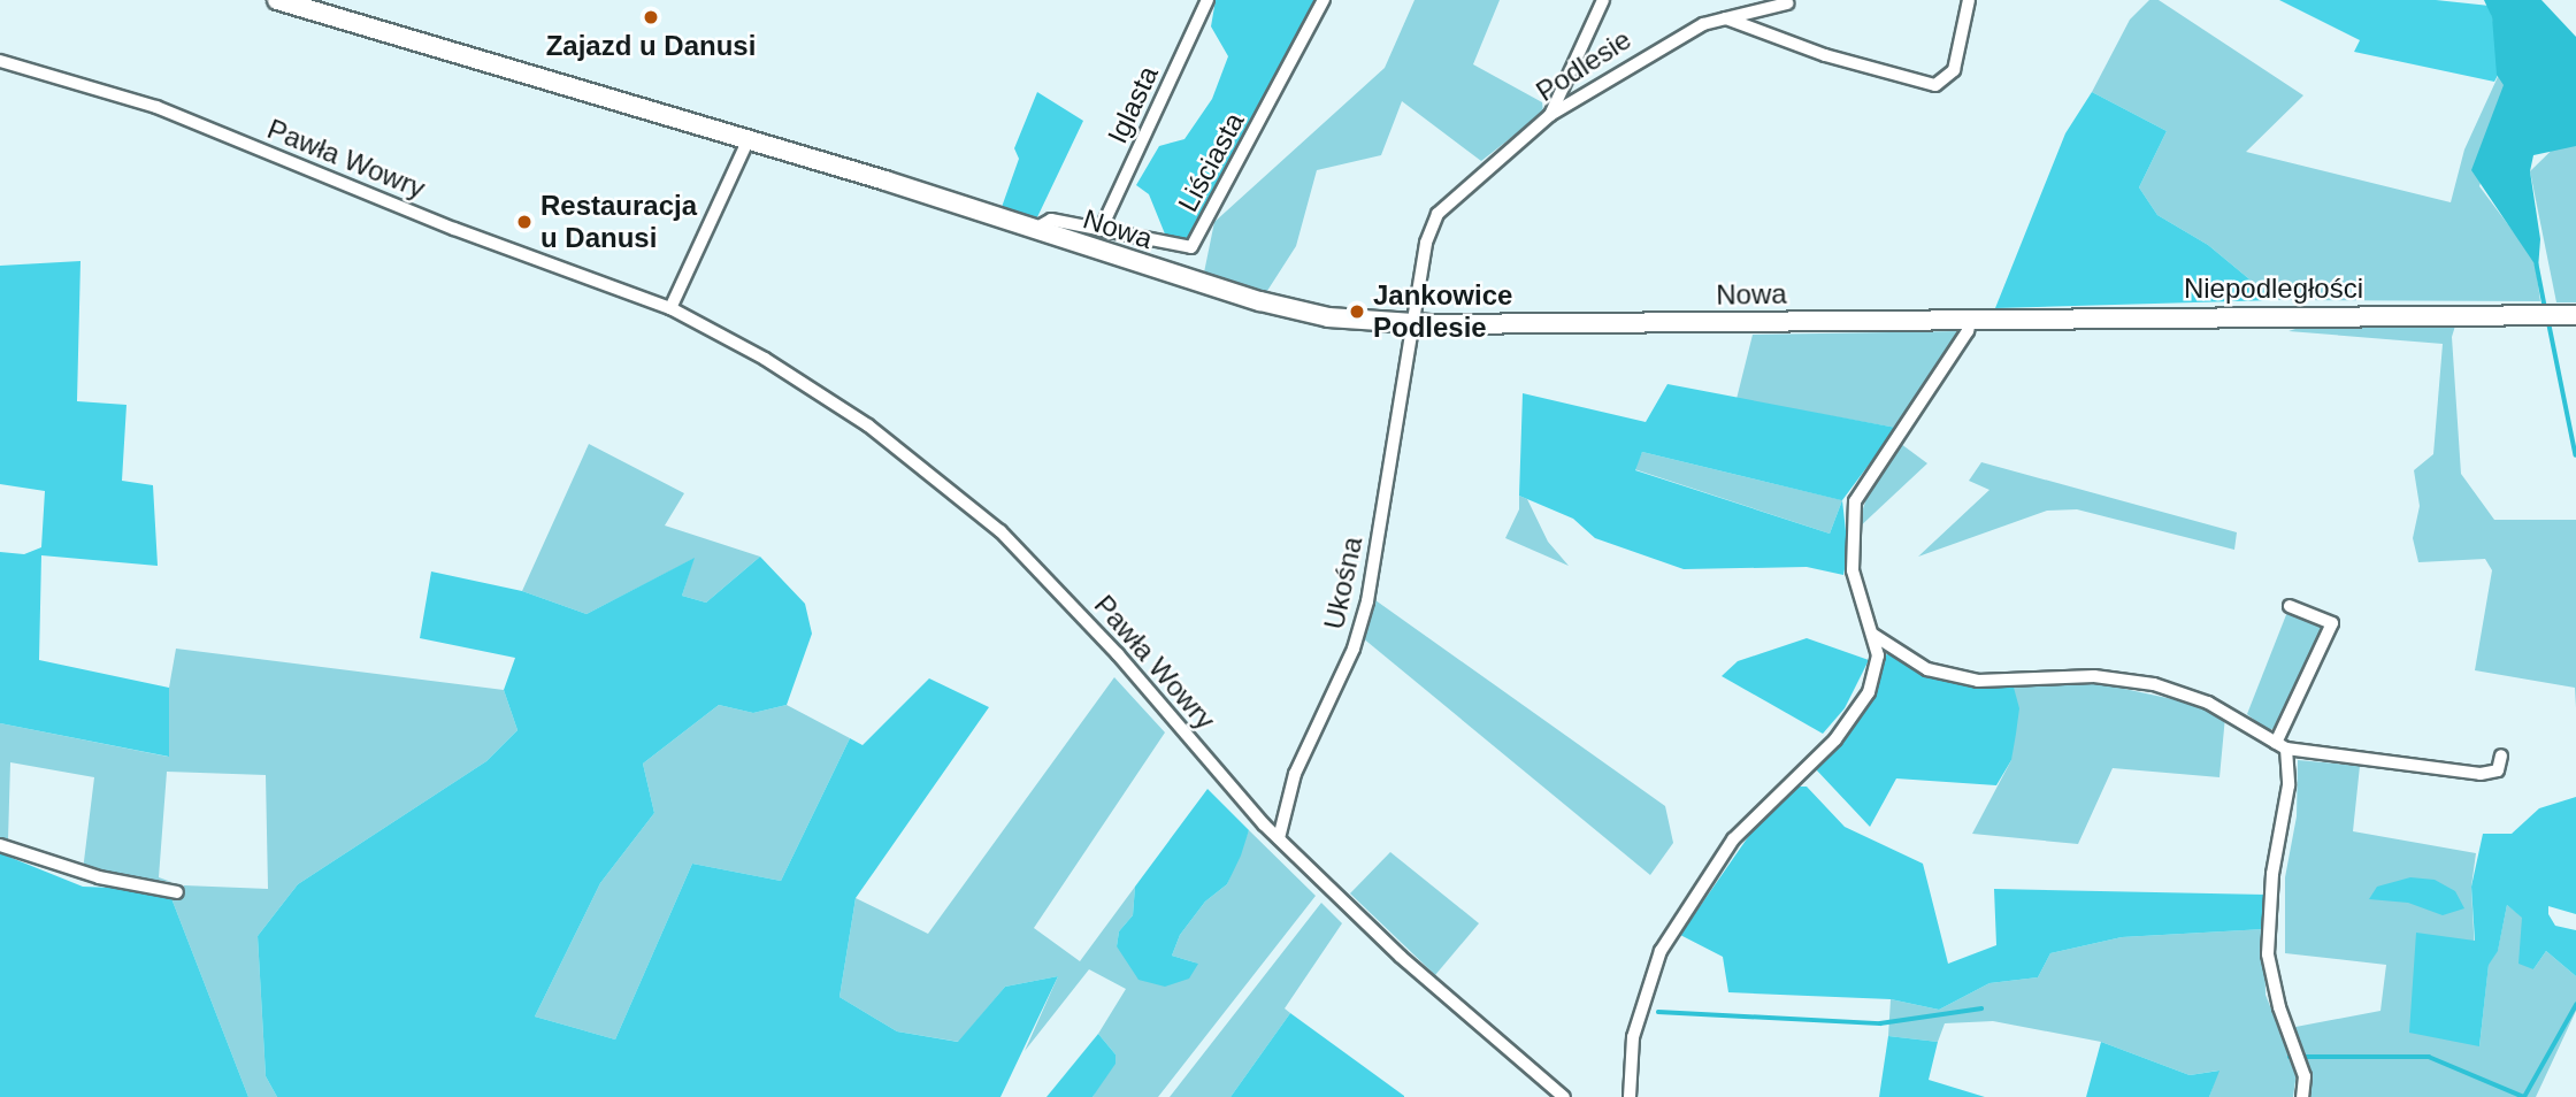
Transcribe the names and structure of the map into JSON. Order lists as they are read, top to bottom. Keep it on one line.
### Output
{"streets":{"street":["Podlesie","Iglasta","Pawła Wowry","Liściasta","Nowa","Niepodległości","Ukośna"]},"crossings":[["Podlesie","Nowa"],["Podlesie","Ukośna"],["Iglasta","Liściasta"],["Pawła Wowry","Ukośna"],["Liściasta","Nowa"],["Nowa","Niepodległości"],["Nowa","Ukośna"]],"places":["Zajazd u Danusi","Restauracja u Danusi","Jankowice Podlesie"]}
